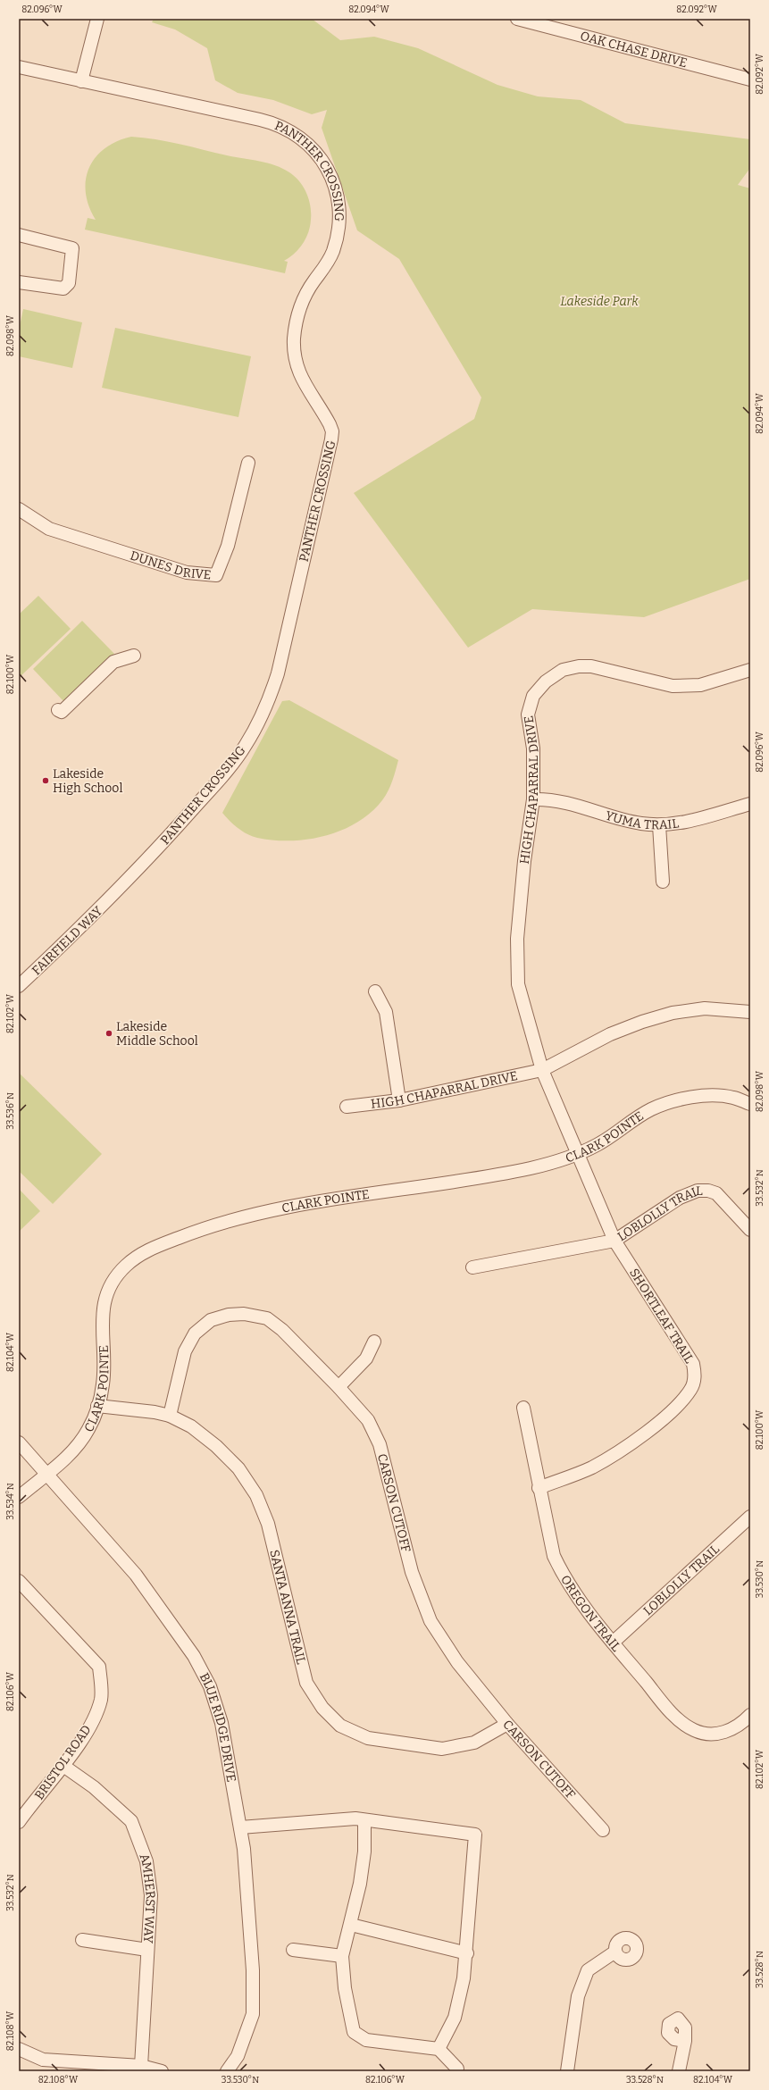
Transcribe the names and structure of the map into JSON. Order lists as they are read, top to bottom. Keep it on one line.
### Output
{"streets":{"street":["OAK CHASE DRIVE","PANTHER CROSSING","DUNES DRIVE","HIGH CHAPARRAL DRIVE","YUMA TRAIL","FAIRFIELD WAY","CLARK POINTE","LOBLOLLY TRAIL","SHORTLEAF TRAIL","CARSON CUTOFF","SANTA ANNA TRAIL","OREGON TRAIL","BLUE RIDGE DRIVE","BRISTOL ROAD","AMHERST WAY"]},"crossings":[["PANTHER CROSSING","FAIRFIELD WAY"],["HIGH CHAPARRAL DRIVE","YUMA TRAIL"],["HIGH CHAPARRAL DRIVE","CLARK POINTE"],["HIGH CHAPARRAL DRIVE","SHORTLEAF TRAIL"],["CLARK POINTE","SHORTLEAF TRAIL"],["CLARK POINTE","SANTA ANNA TRAIL"],["CLARK POINTE","BLUE RIDGE DRIVE"],["LOBLOLLY TRAIL","SHORTLEAF TRAIL"],["LOBLOLLY TRAIL","OREGON TRAIL"],["SHORTLEAF TRAIL","OREGON TRAIL"],["CARSON CUTOFF","SANTA ANNA TRAIL"],["BRISTOL ROAD","AMHERST WAY"]],"parks":["Lakeside Park"],"places":["Lakeside High School","Lakeside Middle School"],"coordinates":["82.096°W","82.094°W","82.092°W","82.098°W","82.100°W","82.102°W","33.536°N","33.532°N","82.104°W","33.534°N","33.530°N","82.106°W","33.528°N","82.108°W"]}
